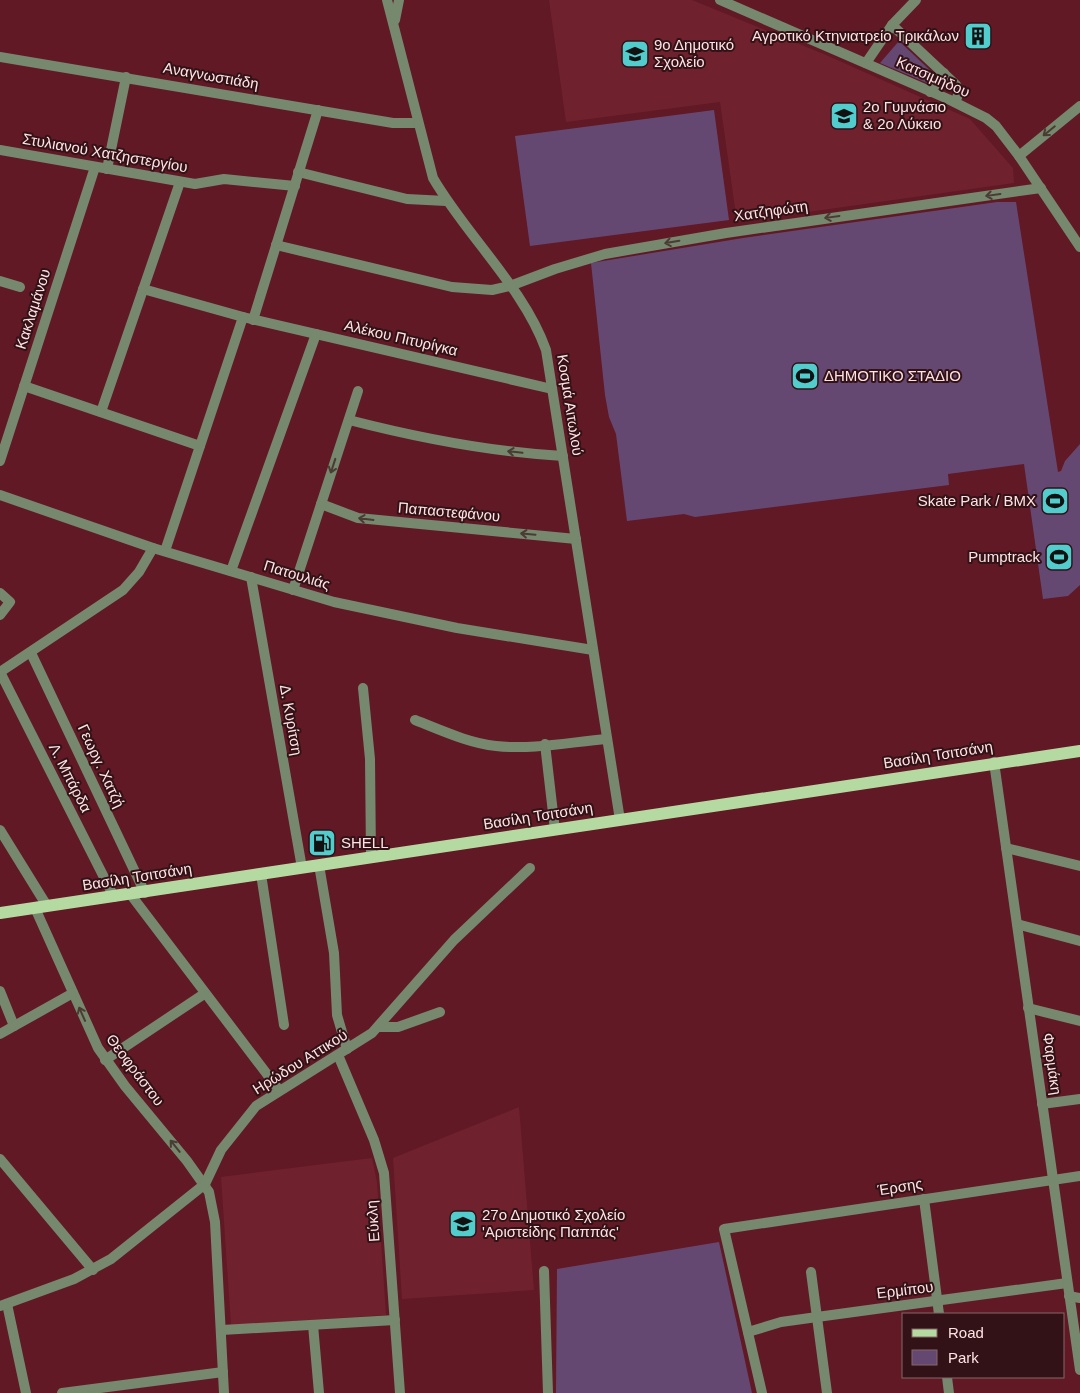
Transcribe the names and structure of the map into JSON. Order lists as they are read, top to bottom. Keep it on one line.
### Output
{"streets":{"main road":["Βασίλη Τσιτσάνη"],"street":["Αναγνωστιάδη","Κατσιμήδου","Στυλιανού Χατζηστεργίου","Χατζηφώτη","Κακλαμάνου","Αλέκου Πιτυρίγκα","Κοσμά Αιτωλού","Παπαστεφάνου","Πατουλιάς","Δ. Κυρίτση","Γεωργ. Χατζή","Λ. Μπάρδα","Ηρώδου Αττικού","Φαρμάκη","Θεοφράστου","Έρσης","Εύκλη","Ερμίπου"]},"crossings":[["Αναγνωστιάδη","Κοσμά Αιτωλού"],["Κατσιμήδου","Χατζηφώτη"],["Στυλιανού Χατζηστεργίου","Κακλαμάνου"],["Χατζηφώτη","Κοσμά Αιτωλού"],["Αλέκου Πιτυρίγκα","Κοσμά Αιτωλού"],["Κοσμά Αιτωλού","Παπαστεφάνου"],["Κοσμά Αιτωλού","Πατουλιάς"],["Κοσμά Αιτωλού","Βασίλη Τσιτσάνη"],["Πατουλιάς","Δ. Κυρίτση"],["Δ. Κυρίτση","Βασίλη Τσιτσάνη"],["Βασίλη Τσιτσάνη","Γεωργ. Χατζή"],["Βασίλη Τσιτσάνη","Λ. Μπάρδα"],["Βασίλη Τσιτσάνη","Φαρμάκη"],["Βασίλη Τσιτσάνη","Θεοφράστου"],["Βασίλη Τσιτσάνη","Εύκλη"],["Ηρώδου Αττικού","Θεοφράστου"],["Ηρώδου Αττικού","Εύκλη"],["Φαρμάκη","Έρσης"],["Φαρμάκη","Ερμίπου"],["Έρσης","Ερμίπου"]],"one_way":["Χατζηφώτη","Θεοφράστου"],"places":{"building":["Αγροτικό Κτηνιατρείο Τρικάλων"],"school or university":["9ο Δημοτικό Σχολείο","2ο Γυμνάσιο & 2ο Λύκειο","27ο Δημοτικό Σχολείο 'Αριστείδης Παππάς'"],"sports":["ΔΗΜΟΤΙΚΟ ΣΤΑΔΙΟ","Skate Park / BMX","Pumptrack"],"fuel station":["SHELL"]},"legend":["Road","Park"]}
